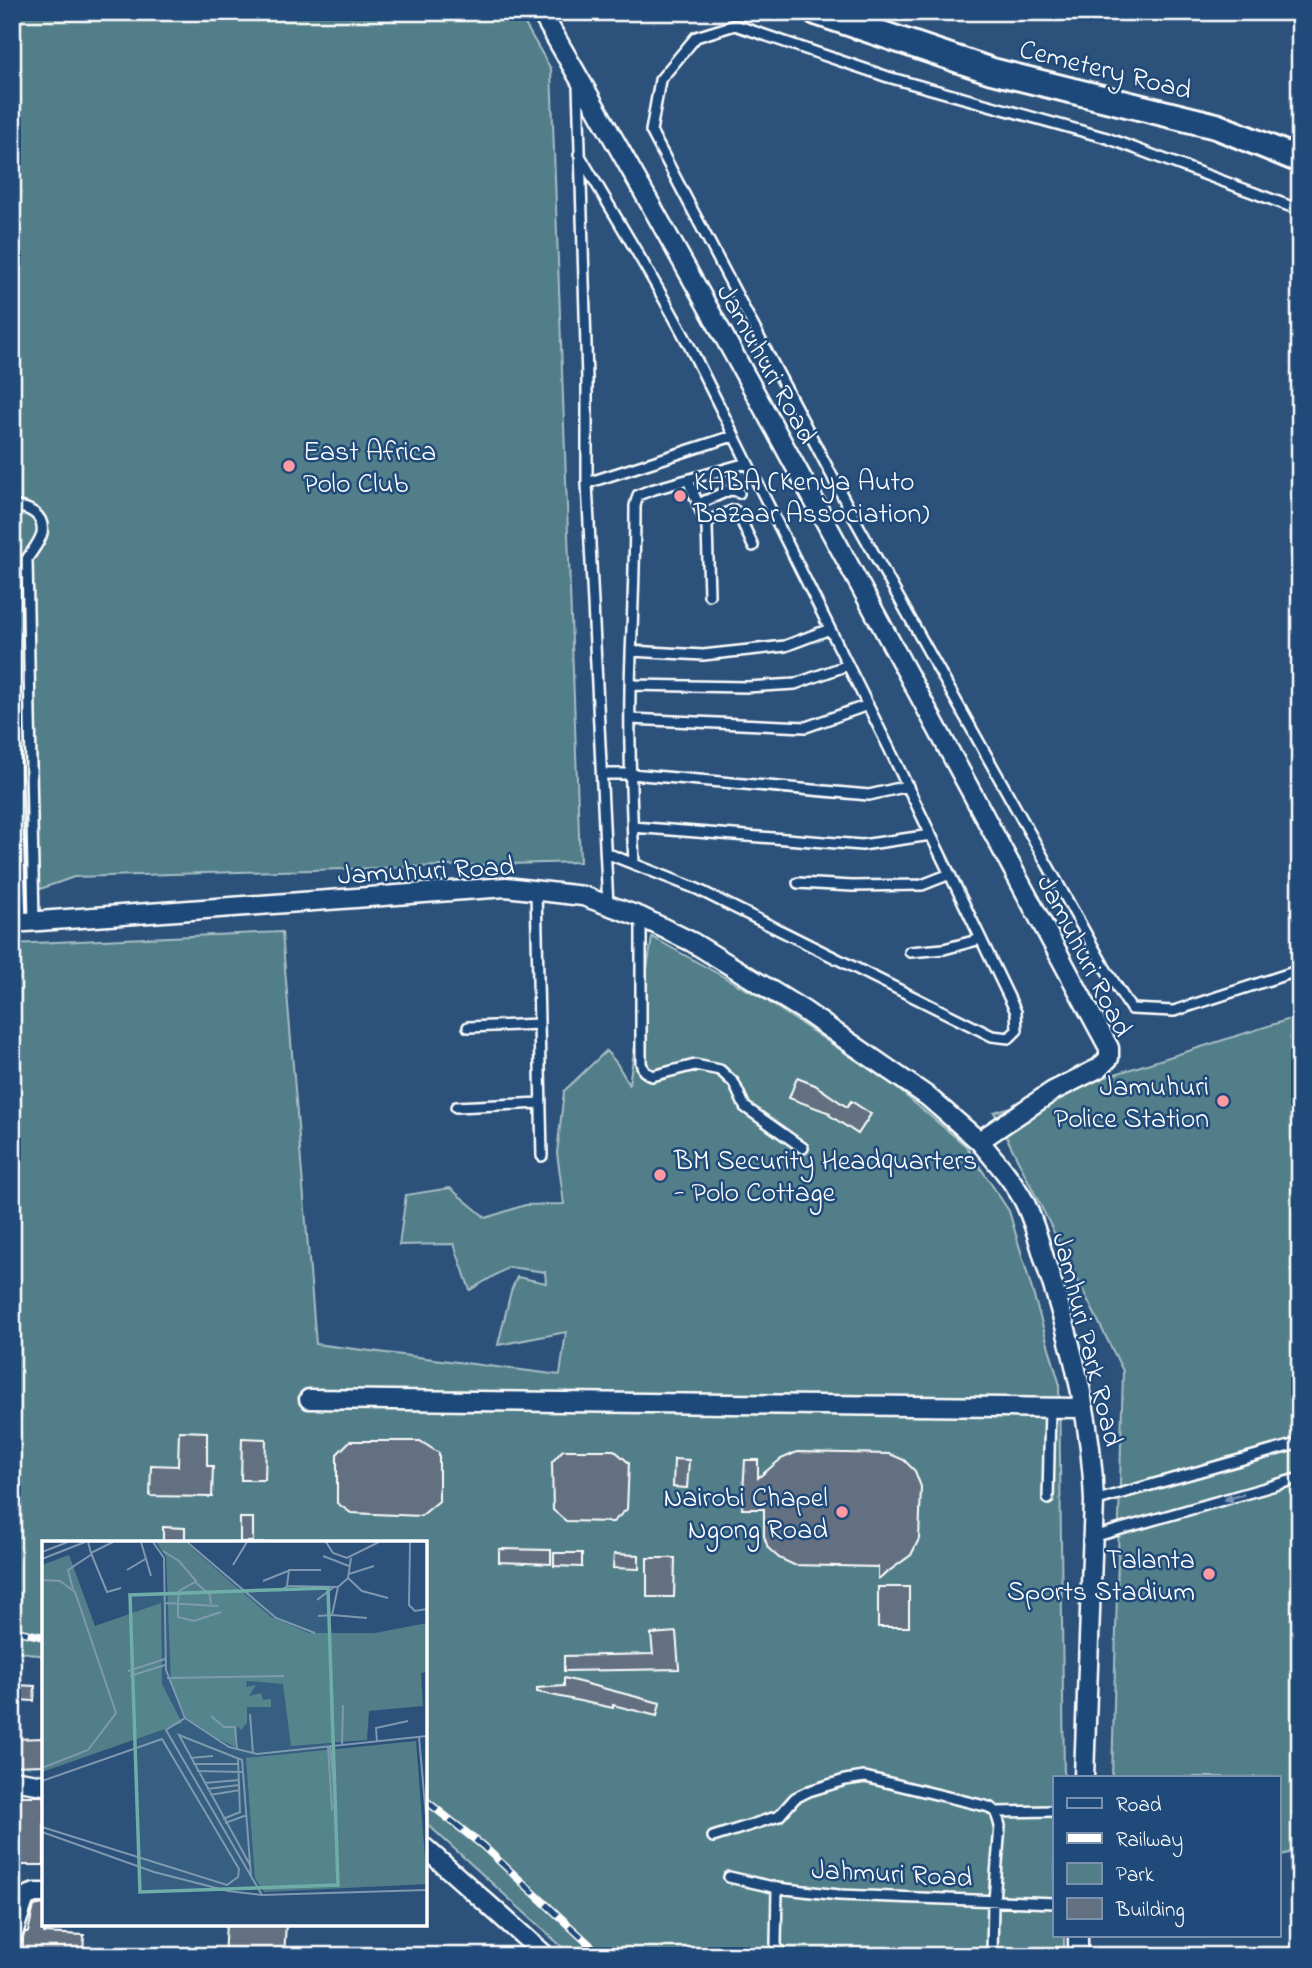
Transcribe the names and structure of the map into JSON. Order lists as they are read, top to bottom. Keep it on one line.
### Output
{"streets":{"street":["Cemetery Road","Jamuhuri Road","Jamhuri Park Road"],"lane":["Jahmuri Road"]},"crossings":[["Jamuhuri Road","Jamhuri Park Road"]],"places":["East Africa Polo Club","KABA (Kenya Auto Bazaar Association)","Jamuhuri Police Station","BM Security Headquarters - Polo Cottage","Nairobi Chapel Ngong Road","Talanta Sports Stadium"],"legend":["Road","Railway","Park","Building"]}
